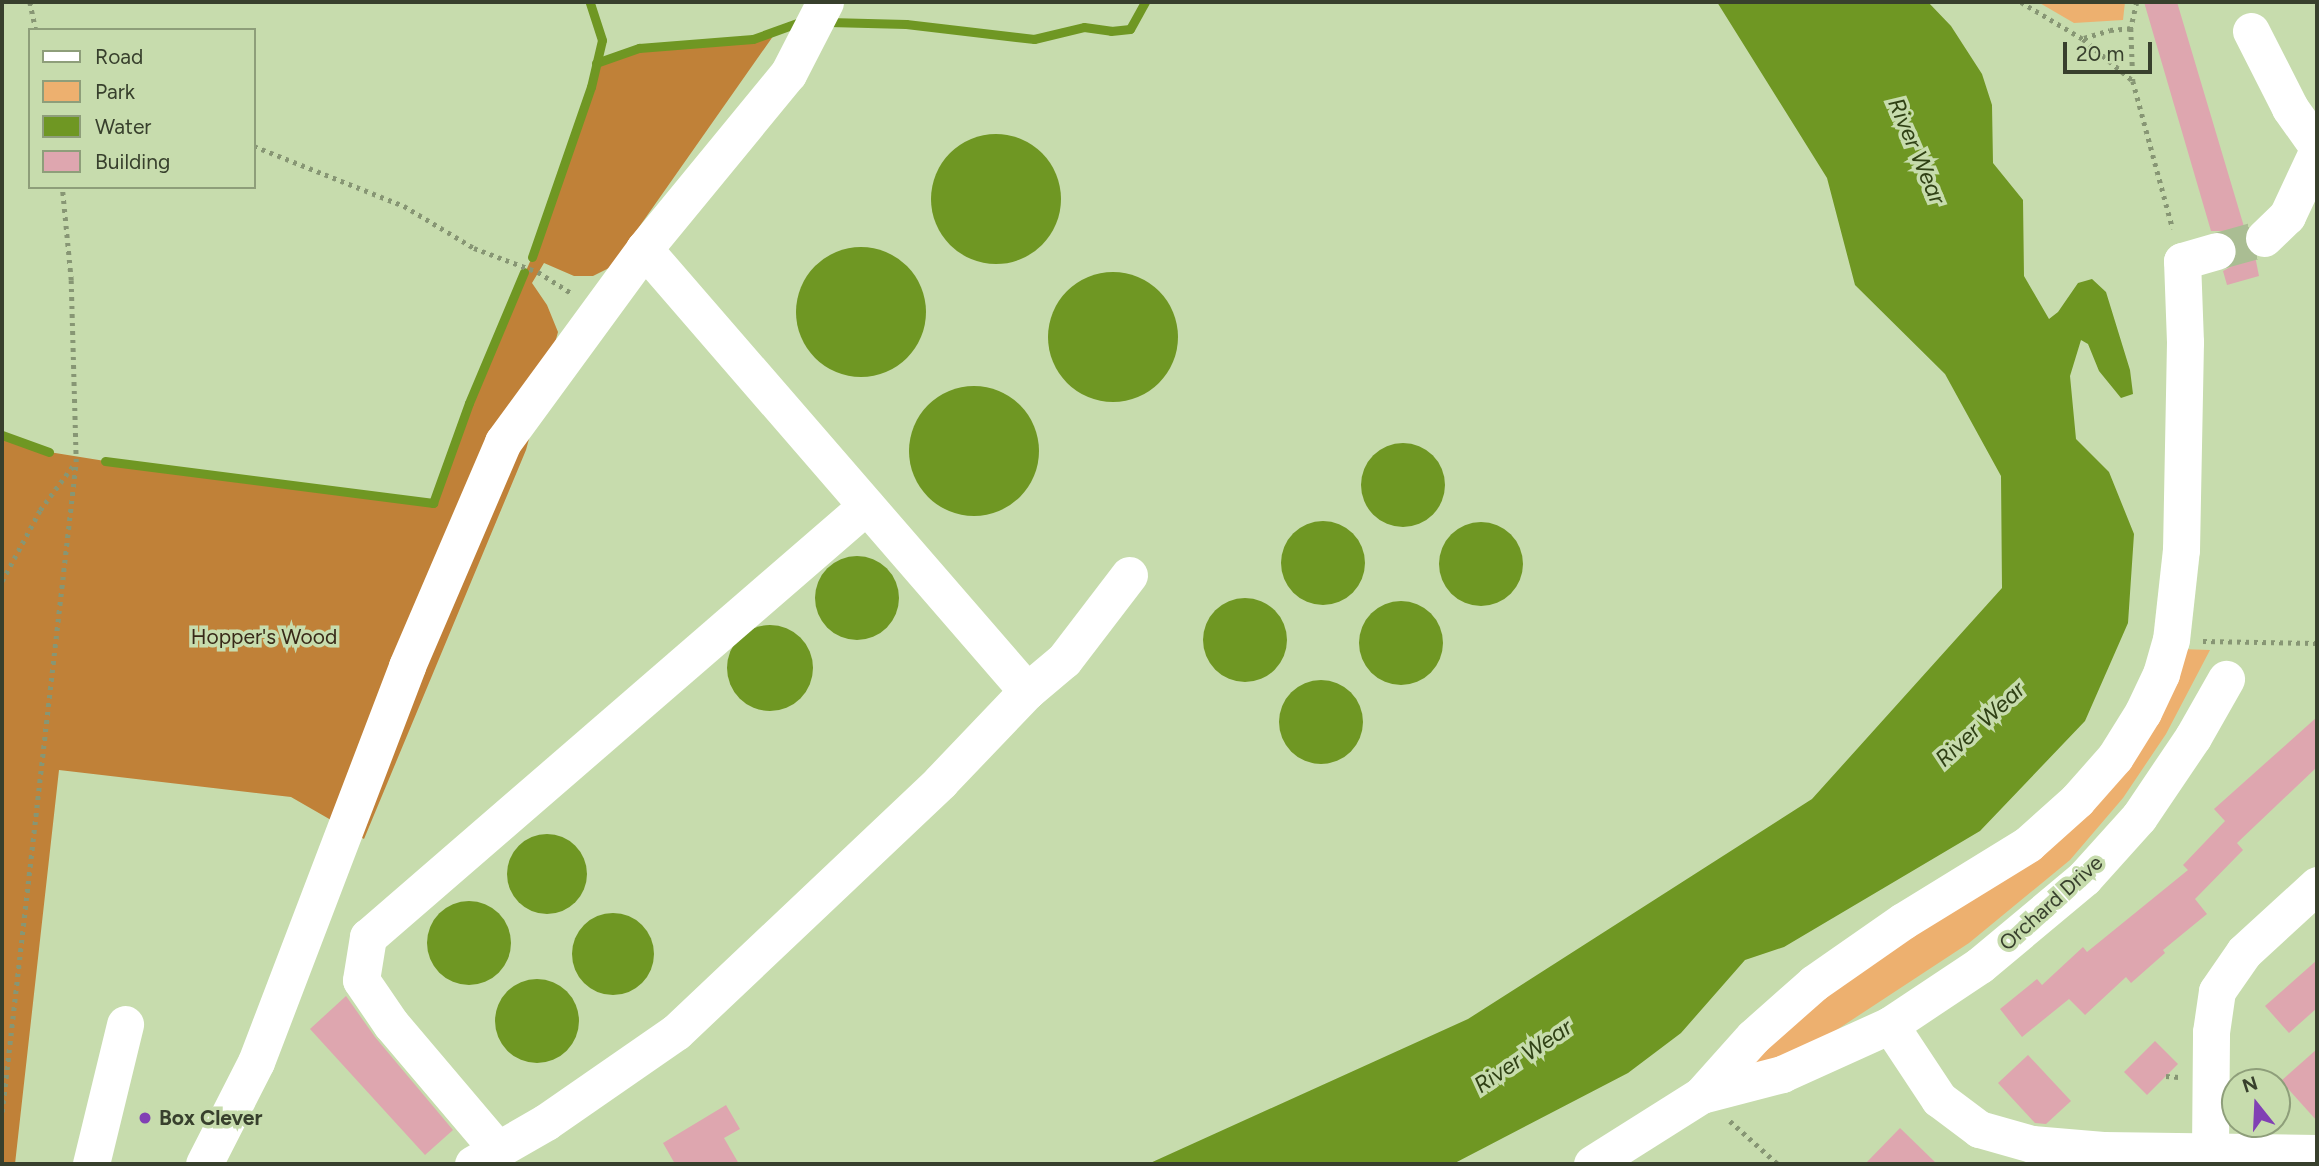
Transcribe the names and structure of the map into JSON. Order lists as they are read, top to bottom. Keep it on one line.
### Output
{"streets":{"street":["Orchard Drive"]},"water":["River Wear"],"parks":["Hopper's Wood"],"places":["Box Clever"],"legend":["Road","Park","Water","Building"],"scale_bar":"20 m","north":"top"}
